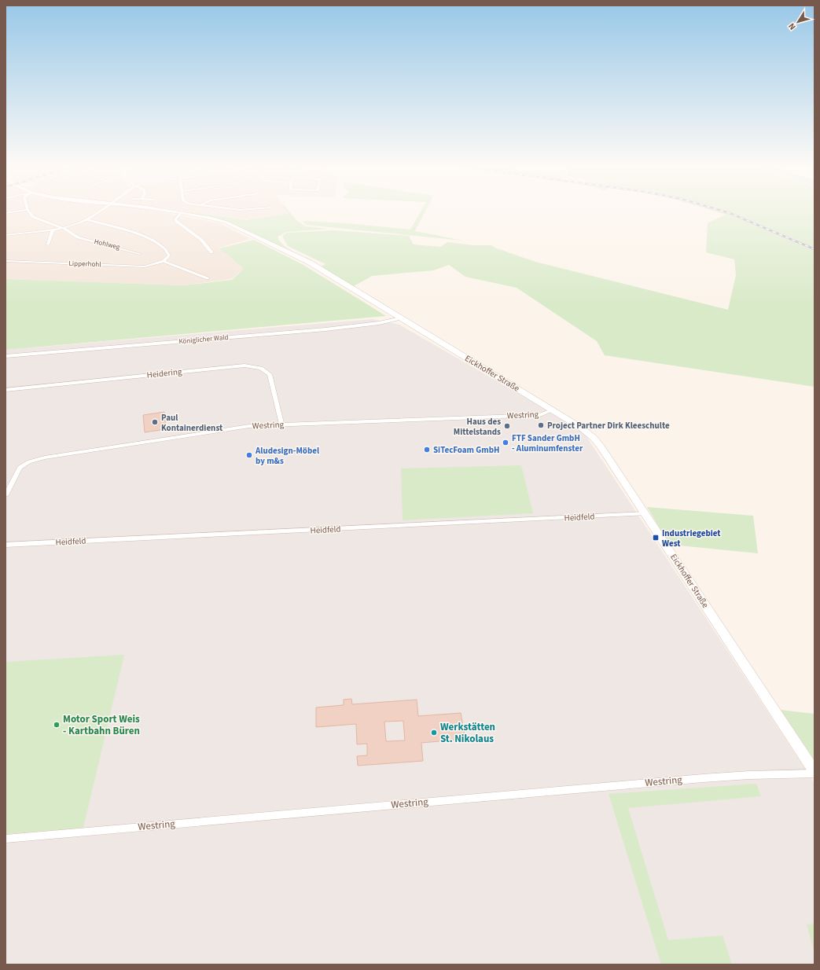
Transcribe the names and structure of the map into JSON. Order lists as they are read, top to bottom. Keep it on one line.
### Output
{"streets":{"main road":["Eickhoffer Straße"],"street":["Hohlweg","Lipperhohl","Königlicher Wald","Heidering","Westring","Heidfeld"]},"crossings":[["Königlicher Wald","Eickhoffer Straße"],["Heidering","Westring"],["Eickhoffer Straße","Westring"],["Eickhoffer Straße","Heidfeld"]],"places":{"other":["Paul Kontainerdienst","Project Partner Dirk Kleeschulte","Haus des Mittelstands","FTF Sander GmbH - Aluminumfenster","SiTecFoam GmbH","Aludesign-Möbel by m&s","Motor Sport Weis - Kartbahn Büren","Werkstätten St. Nikolaus"],"transit":["Industriegebiet West"]},"north":"bottom left"}
